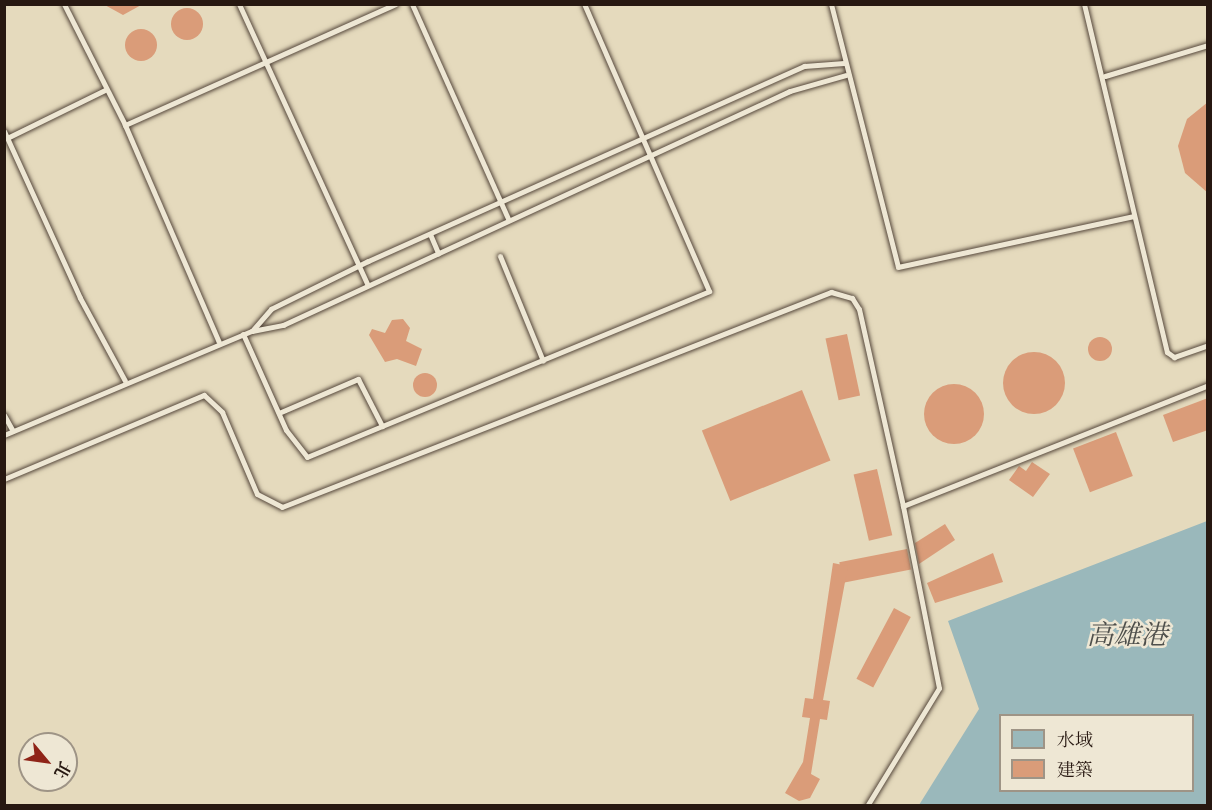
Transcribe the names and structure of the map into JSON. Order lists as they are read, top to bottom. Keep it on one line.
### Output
{"water":["高雄港"],"legend":["水域","建築"],"north":"bottom right"}
